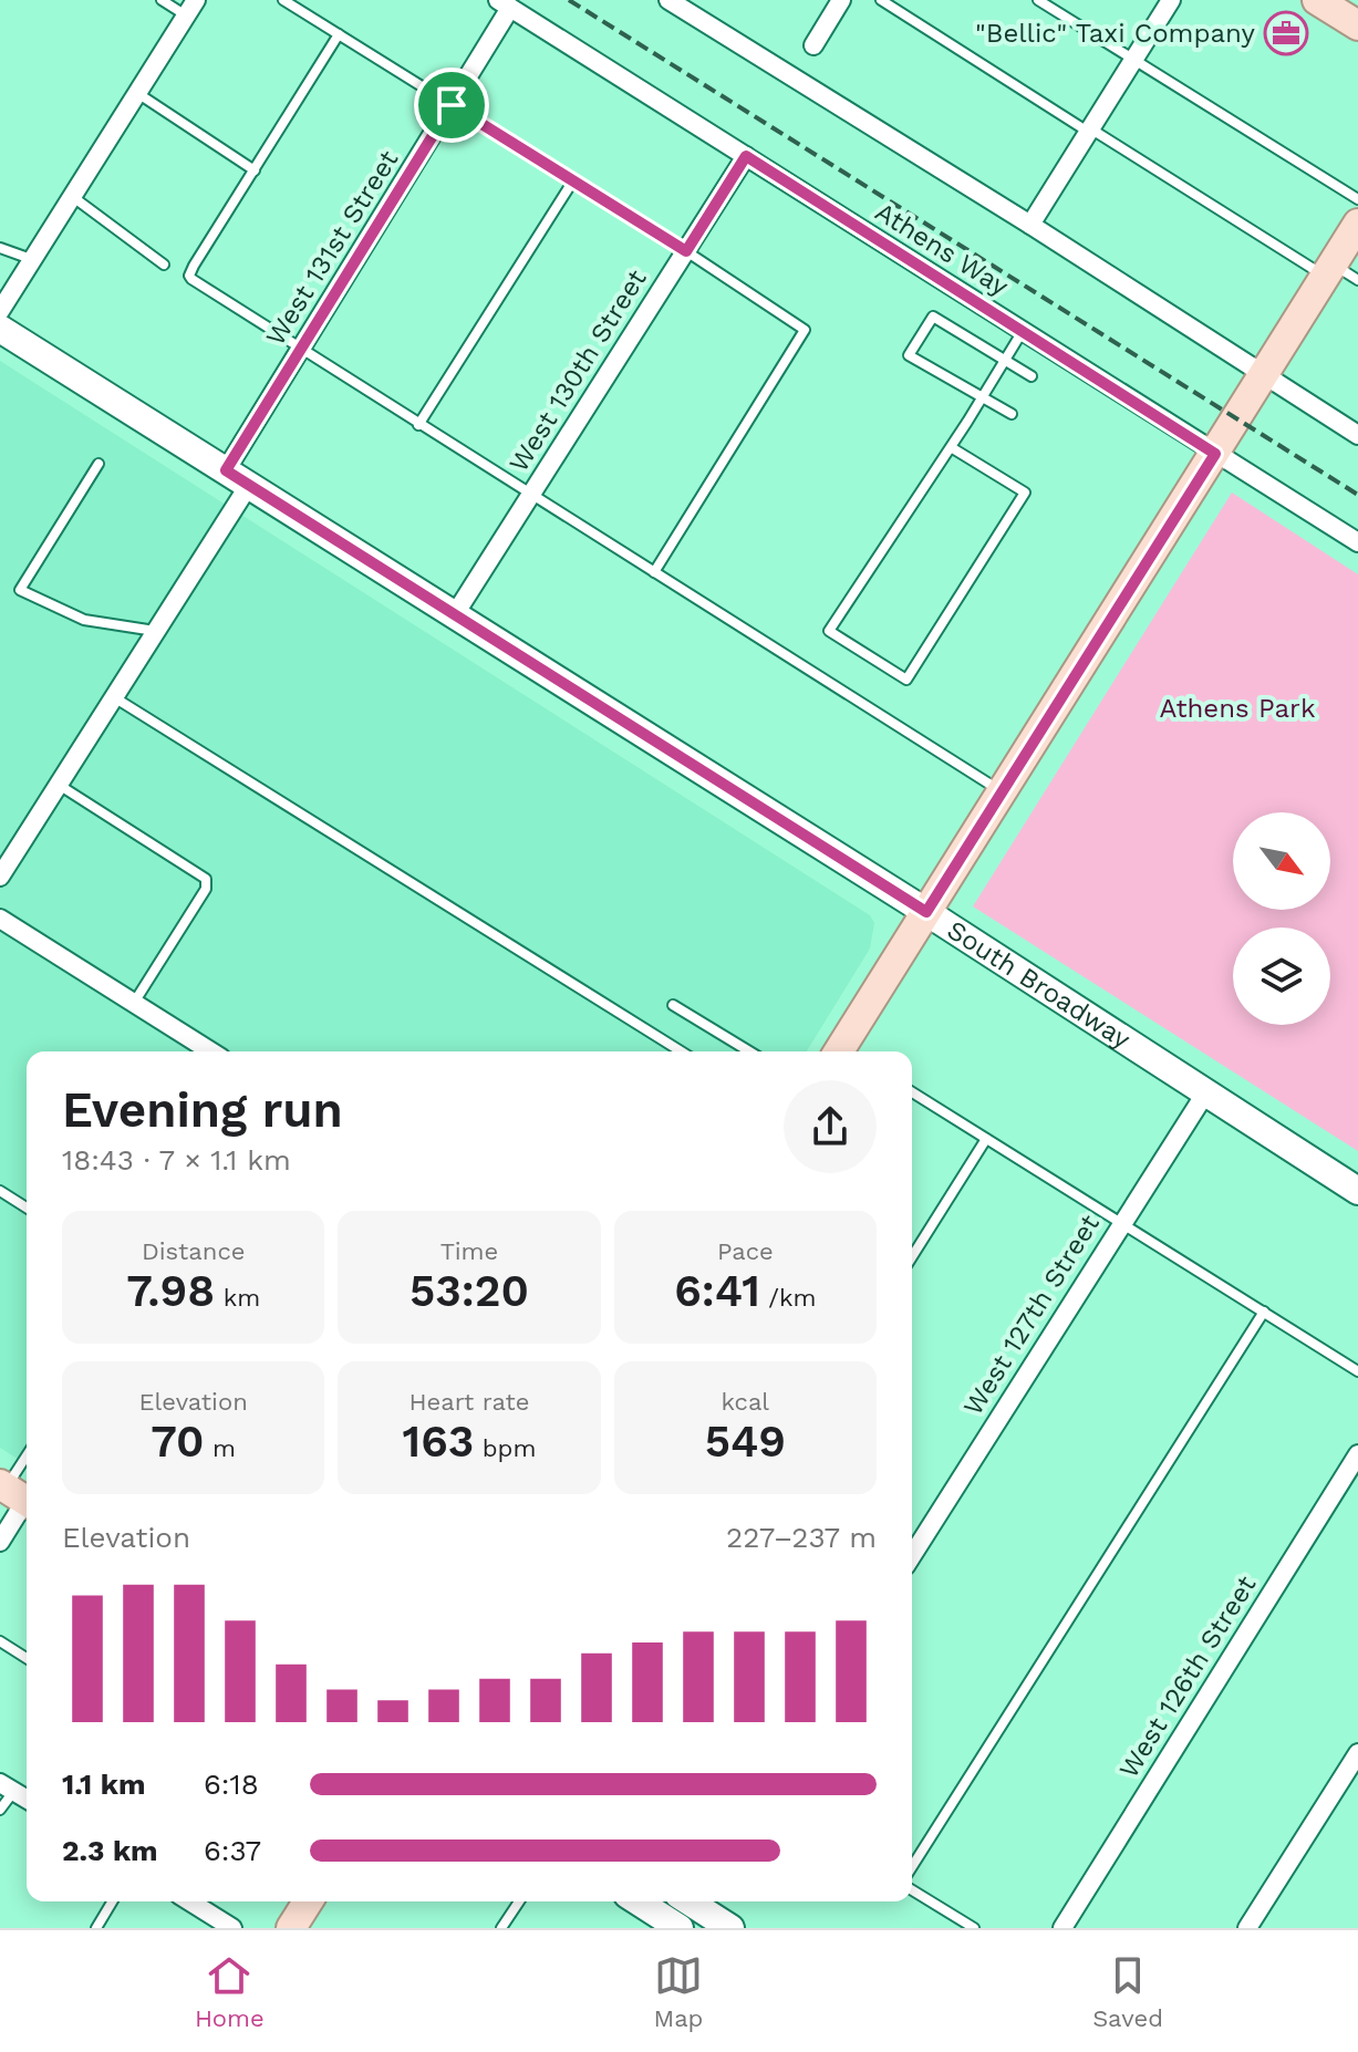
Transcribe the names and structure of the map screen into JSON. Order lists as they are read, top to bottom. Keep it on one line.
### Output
{"streets":{"main road":["South Broadway"],"street":["West 131st Street","Athens Way","West 130th Street","West 127th Street","West 126th Street"]},"crossings":[["West 131st Street","Athens Way"],["West 131st Street","South Broadway"],["Athens Way","West 130th Street"],["West 130th Street","South Broadway"],["South Broadway","West 127th Street"]],"parks":["Athens Park"],"places":{"office":["\"Bellic\" Taxi Company"]},"north":"bottom right","page":{"heading":["Evening run","18:43 · 7 × 1.1 km"],"stats":[["Distance","7.98 km"],["Time","53:20"],["Pace","6:41 /km"],["Elevation","70 m"],["Heart rate","163 bpm"],["kcal","549"]],"chart":["Elevation","227–237 m"],"list":[{"name":"1.1 km","note":"6:18"},{"name":"2.3 km","note":"6:37"}],"tabs":["Home","Map","Saved"]}}
